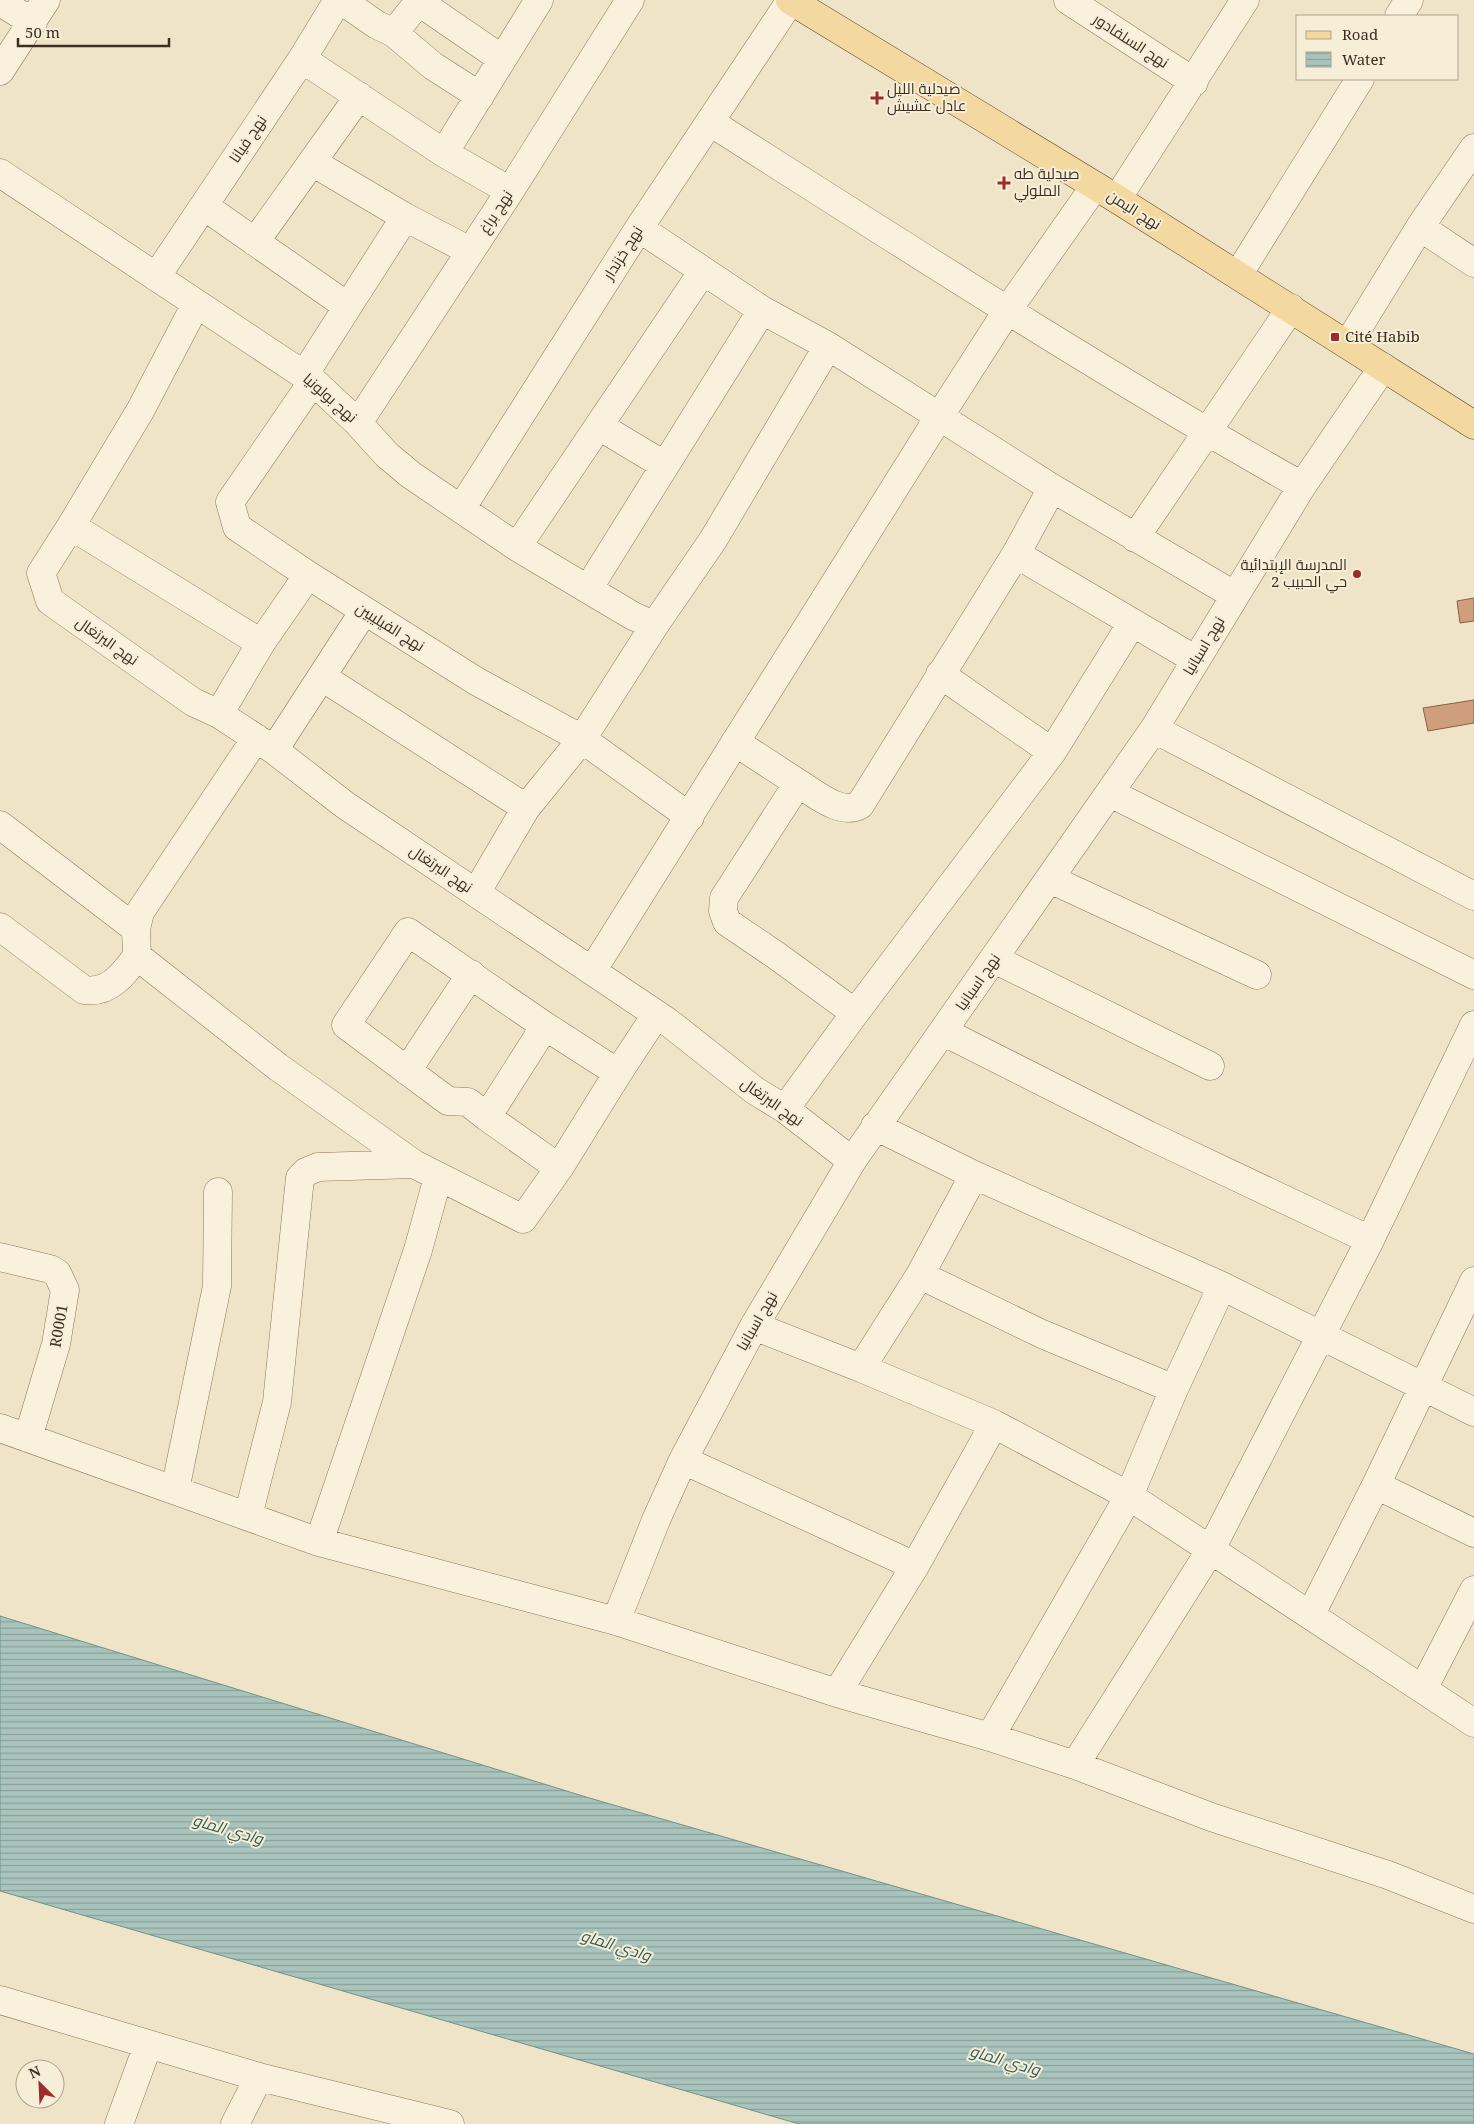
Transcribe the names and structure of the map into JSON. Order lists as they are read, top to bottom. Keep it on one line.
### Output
{"streets":{"main road":["نهج اليمن"],"street":["نهج السلفادور","نهج فيانا","نهج براغ","نهج خزندار","نهج بولونيا","نهج الفيليبين","نهج البرتغال","نهج اسبانيا","R0001"]},"crossings":[["نهج فيانا","نهج بولونيا"],["نهج اليمن","نهج خزندار"],["نهج اليمن","نهج اسبانيا"],["نهج براغ","نهج بولونيا"],["نهج خزندار","نهج بولونيا"],["نهج بولونيا","نهج الفيليبين"],["نهج البرتغال","نهج اسبانيا"]],"water":["وادي الماو"],"places":{"health":["صيدلية الليل عادل عشيش","صيدلية طه الملولي"],"transit":["Cité Habib"],"other":["المدرسة الإبتدائية حي الحبيب 2"]},"legend":["Road","Water"],"scale_bar":"50 m","north":"top left"}
